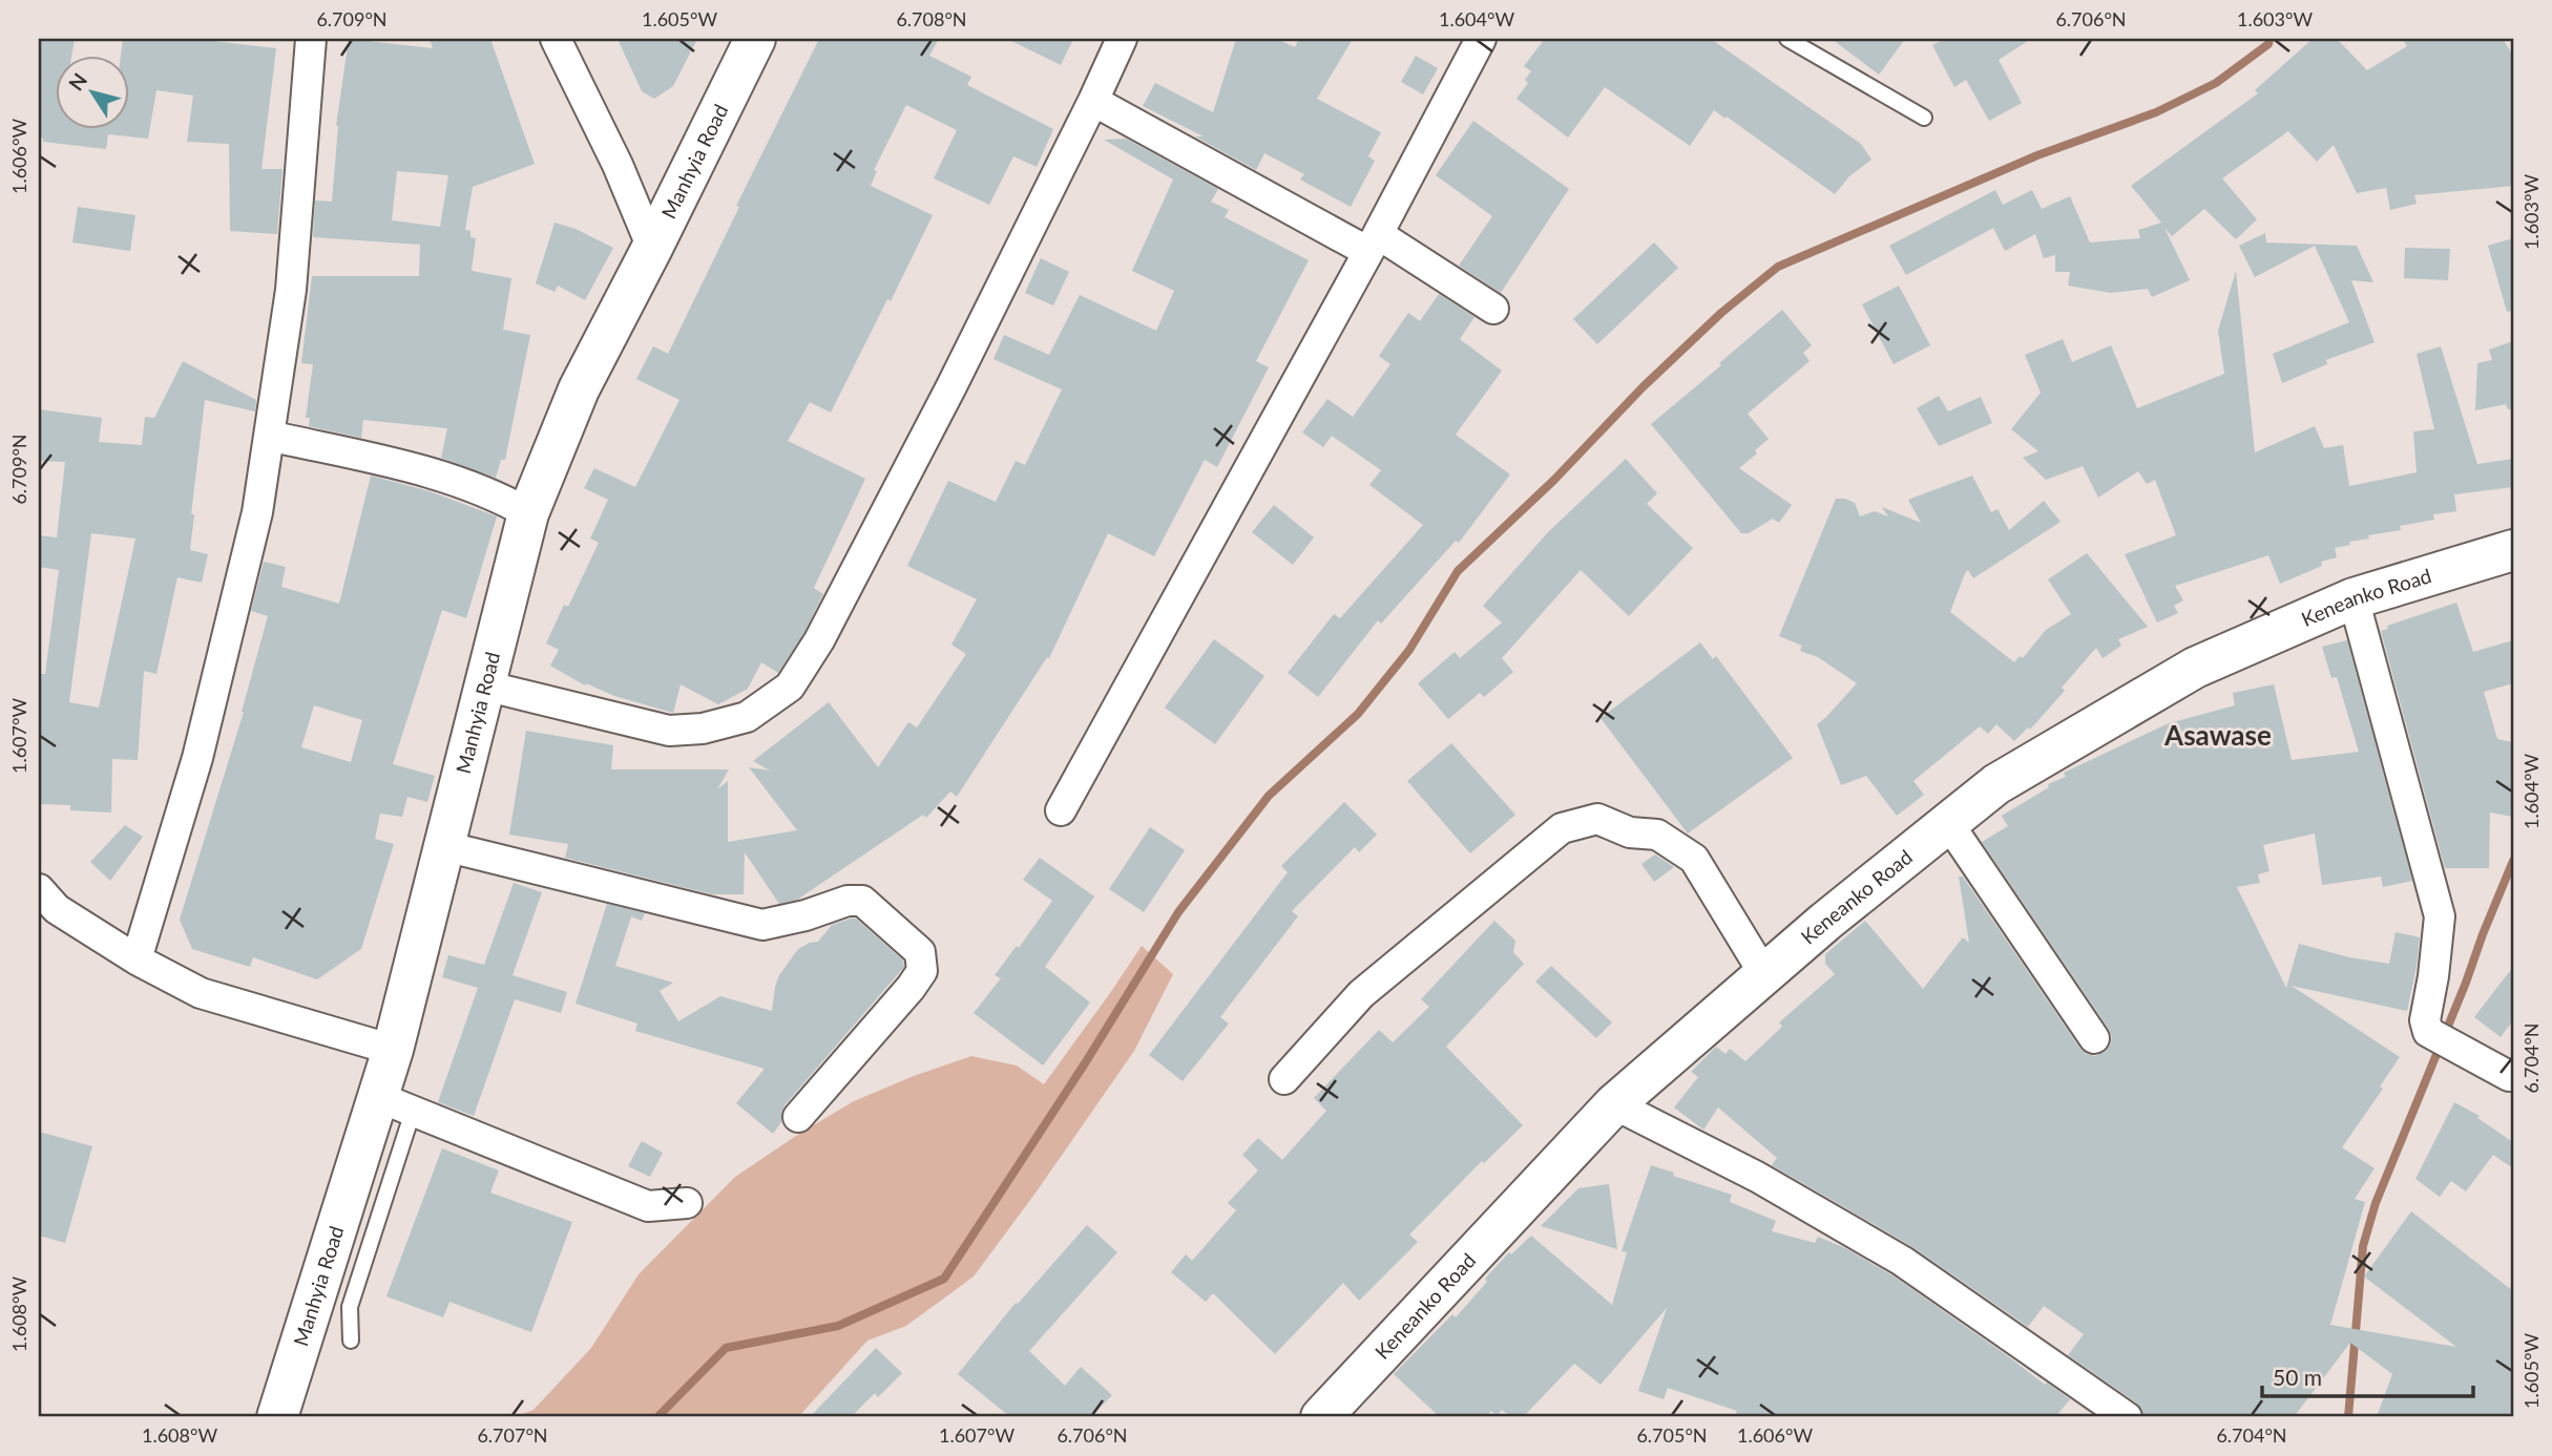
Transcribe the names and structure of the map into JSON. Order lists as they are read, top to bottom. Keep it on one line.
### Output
{"streets":{"street":["Manhyia Road","Keneanko Road"]},"districts":["Asawase"],"scale_bar":"50 m","north":"top left","coordinates":["6.709°N","1.605°W","6.708°N","1.604°W","6.706°N","1.603°W","1.606°W","1.607°W","6.704°N","1.608°W","6.707°N","6.705°N"]}
